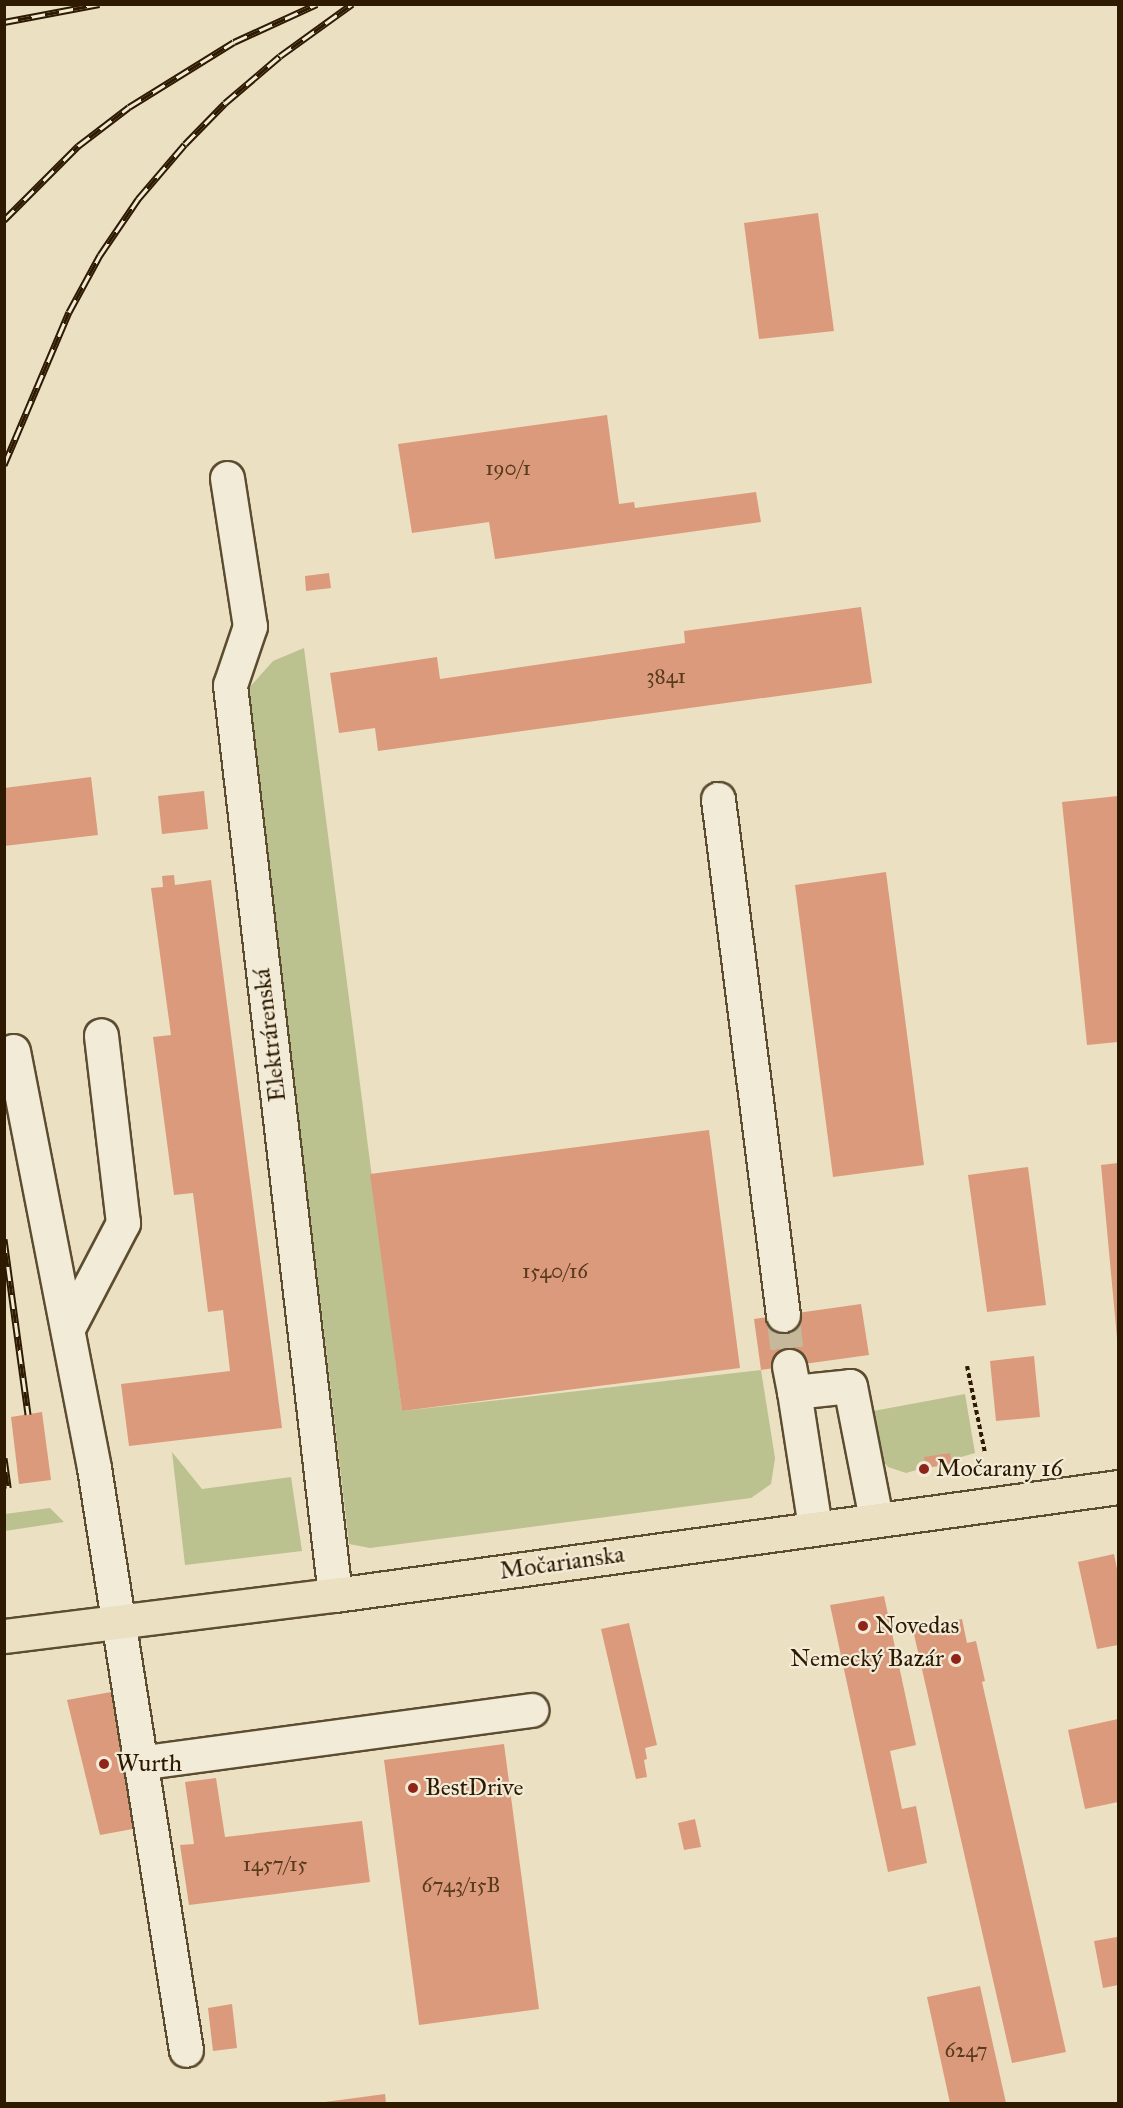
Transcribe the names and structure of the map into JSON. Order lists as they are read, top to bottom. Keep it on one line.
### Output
{"streets":{"main road":["Močarianska"],"lane":["Elektrárenská"]},"crossings":[["Elektrárenská","Močarianska"]],"places":["Močarany 16","Novedas","Nemecký Bazár","Wurth","BestDrive"],"house_numbers":["190/1","3841","1540/16","1457/15","6743/15B","6247"]}
